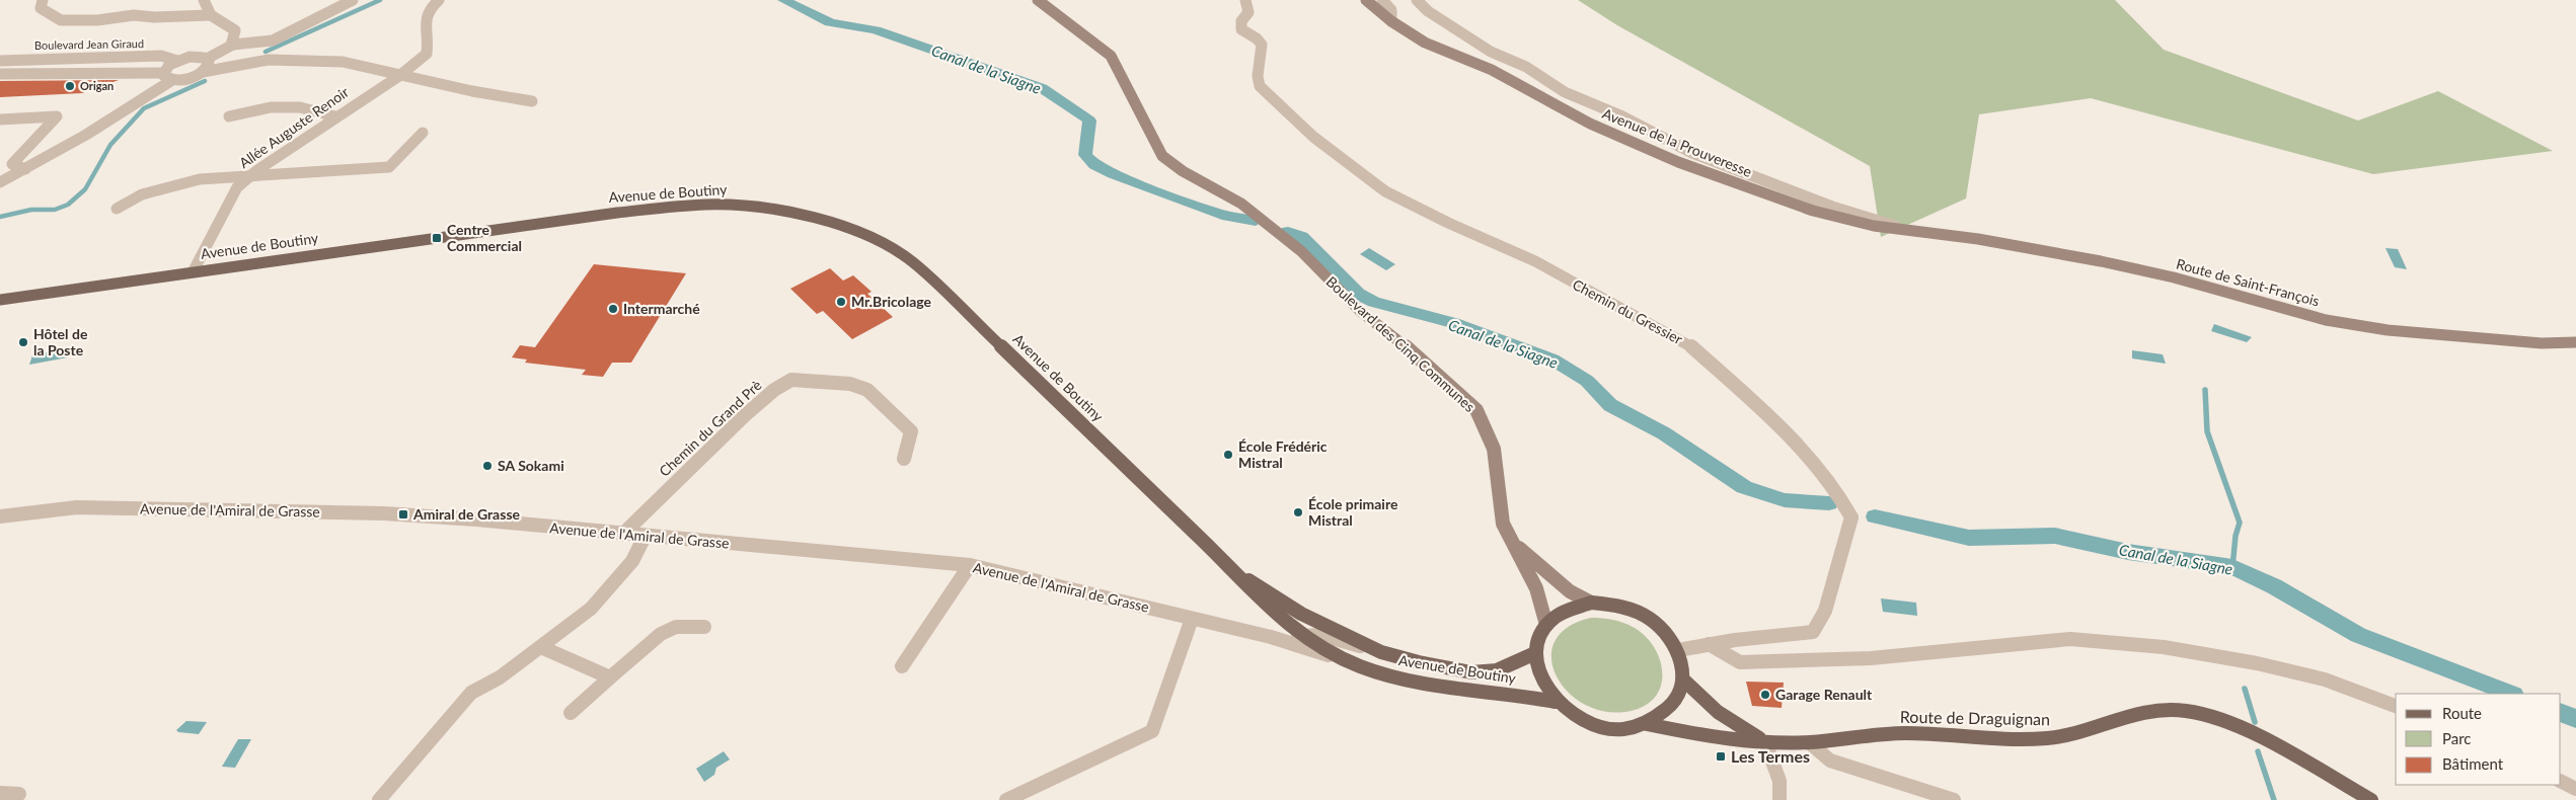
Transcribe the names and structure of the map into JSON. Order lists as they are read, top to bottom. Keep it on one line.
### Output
{"streets":{"main road":["Avenue de la Prouveresse","Avenue de Boutiny","Route de Saint-François","Boulevard des Cinq Communes","Route de Draguignan"],"street":["Boulevard Jean Giraud","Allée Auguste Renoir","Chemin du Gressier","Chemin du Grand Prè","Avenue de l'Amiral de Grasse"]},"crossings":[["Allée Auguste Renoir","Avenue de Boutiny"],["Avenue de la Prouveresse","Route de Saint-François"],["Avenue de Boutiny","Chemin du Gressier"],["Avenue de Boutiny","Boulevard des Cinq Communes"],["Avenue de Boutiny","Avenue de l'Amiral de Grasse"],["Avenue de Boutiny","Route de Draguignan"],["Chemin du Gressier","Boulevard des Cinq Communes"],["Chemin du Gressier","Route de Draguignan"],["Boulevard des Cinq Communes","Route de Draguignan"],["Chemin du Grand Prè","Avenue de l'Amiral de Grasse"]],"water":["Canal de la Siagne"],"places":{"other":["Origan","Mr.Bricolage","Intermarché","Hôtel de la Poste","École Frédéric Mistral","SA Sokami","École primaire Mistral","Garage Renault"],"transit":["Centre Commercial","Amiral de Grasse","Les Termes"]},"legend":["Route","Parc","Bâtiment"]}
